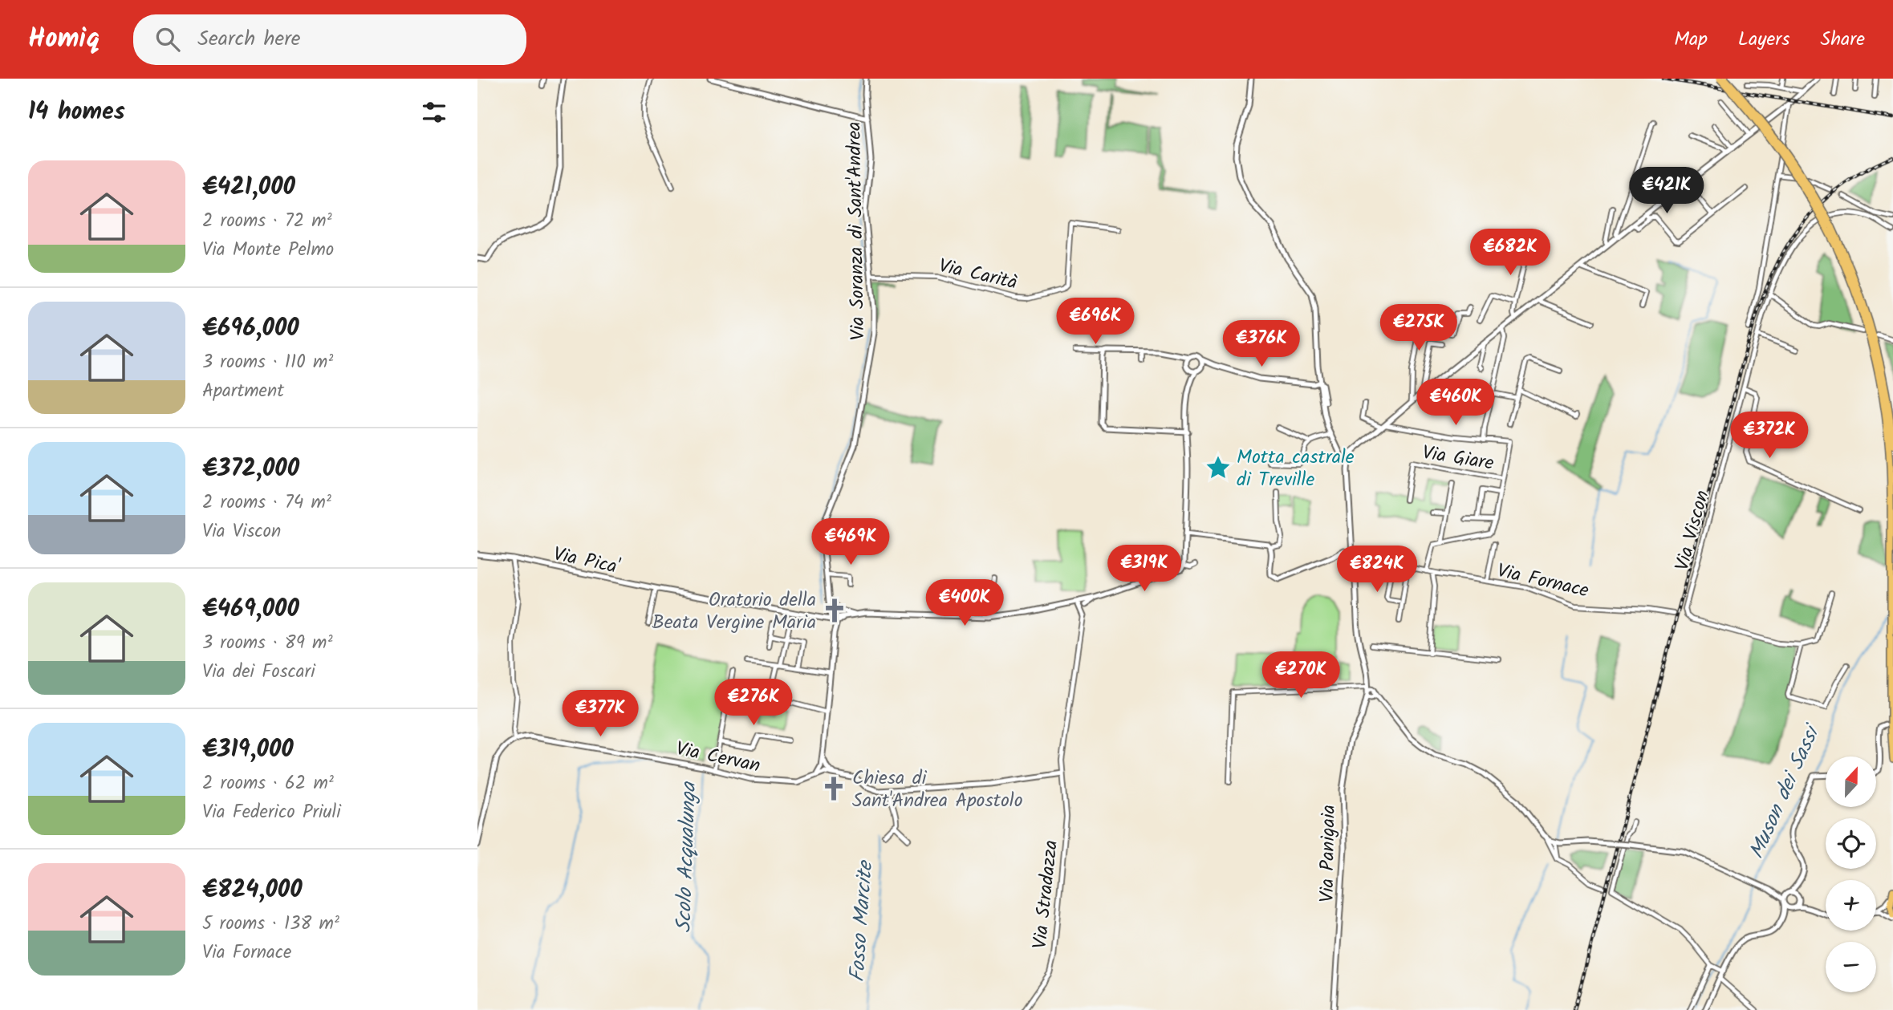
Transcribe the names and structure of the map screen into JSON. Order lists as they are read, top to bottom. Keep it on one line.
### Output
{"streets":{"street":["Via Soranza di Sant'Andrea","Via Carità","Via Giare","Via Viscon","Via Pica'","Via Fornace","Via Cervan","Via Panigaia","Via Stradazza"]},"crossings":[["Via Soranza di Sant'Andrea","Via Carità"],["Via Soranza di Sant'Andrea","Via Pica'"]],"water":["Muson dei Sassi","Scolo Acqualunga","Fosso Marcite"],"places":{"place":["Motta castrale di Treville"],"church":["Oratorio della Beata Vergine Maria","Chiesa di Sant'Andrea Apostolo"]},"north":"top","page":{"header":"Homiq","search":"Search here","nav":["Map","Layers","Share"],"heading":"14 homes","list":[{"name":"€421,000","note":"2 rooms · 72 m² · Via Monte Pelmo"},{"name":"€696,000","note":"3 rooms · 110 m² · Apartment"},{"name":"€372,000","note":"2 rooms · 74 m² · Via Viscon"},{"name":"€469,000","note":"3 rooms · 89 m² · Via dei Foscari"},{"name":"€319,000","note":"2 rooms · 62 m² · Via Federico Priuli"},{"name":"€824,000","note":"5 rooms · 138 m² · Via Fornace"}],"price":["€421K","€682K","€696K","€275K","€376K","€460K","€372K","€469K","€319K","€824K","€400K","€270K","€276K","€377K"],"map_buttons":["+","−"]}}
